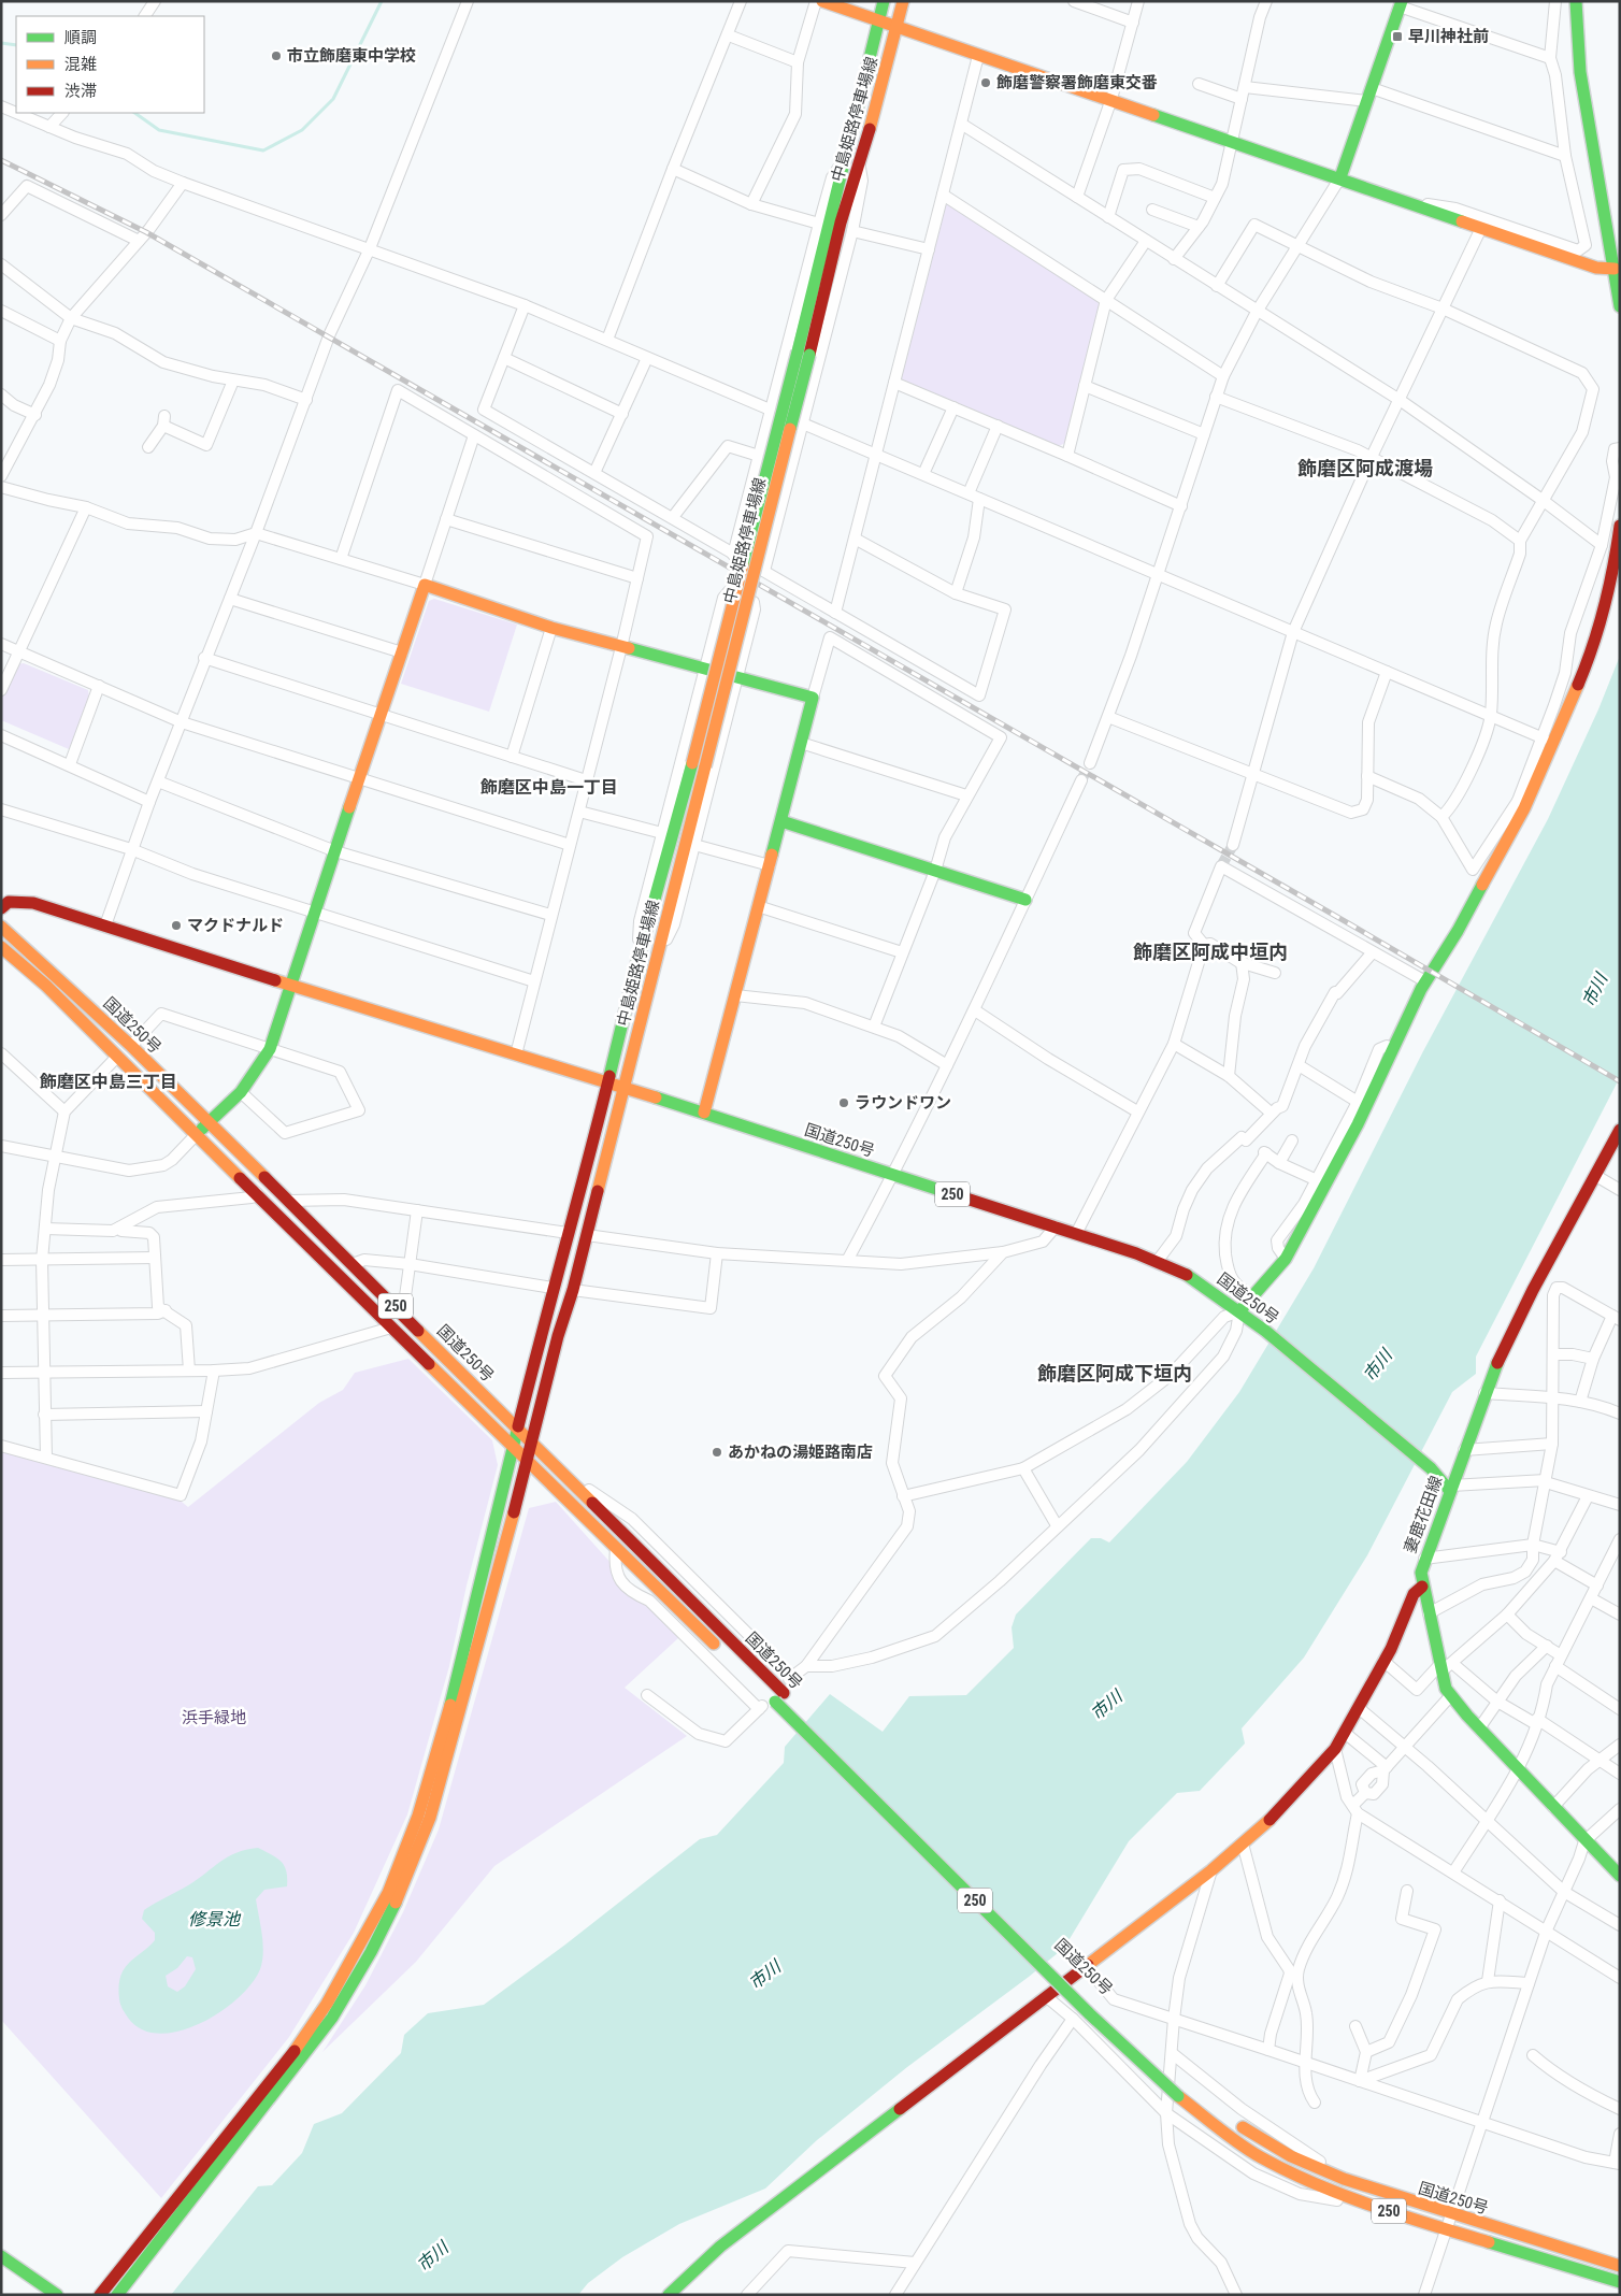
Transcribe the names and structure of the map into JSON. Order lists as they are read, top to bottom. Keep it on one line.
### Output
{"streets":{"main road":["中島姫路停車場線","国道250号","250","妻鹿花田線"]},"crossings":[["中島姫路停車場線","国道250号"],["国道250号","妻鹿花田線"]],"districts":["飾磨区阿成渡場","飾磨区中島一丁目","飾磨区阿成中垣内","飾磨区中島三丁目","飾磨区阿成下垣内"],"water":["市川","修景池"],"parks":["浜手緑地"],"places":{"transit":["早川神社前"],"other":["市立飾磨東中学校","飾磨警察署飾磨東交番","マクドナルド","ラウンドワン","あかねの湯姫路南店"]},"legend":["順調","混雑","渋滞"]}
